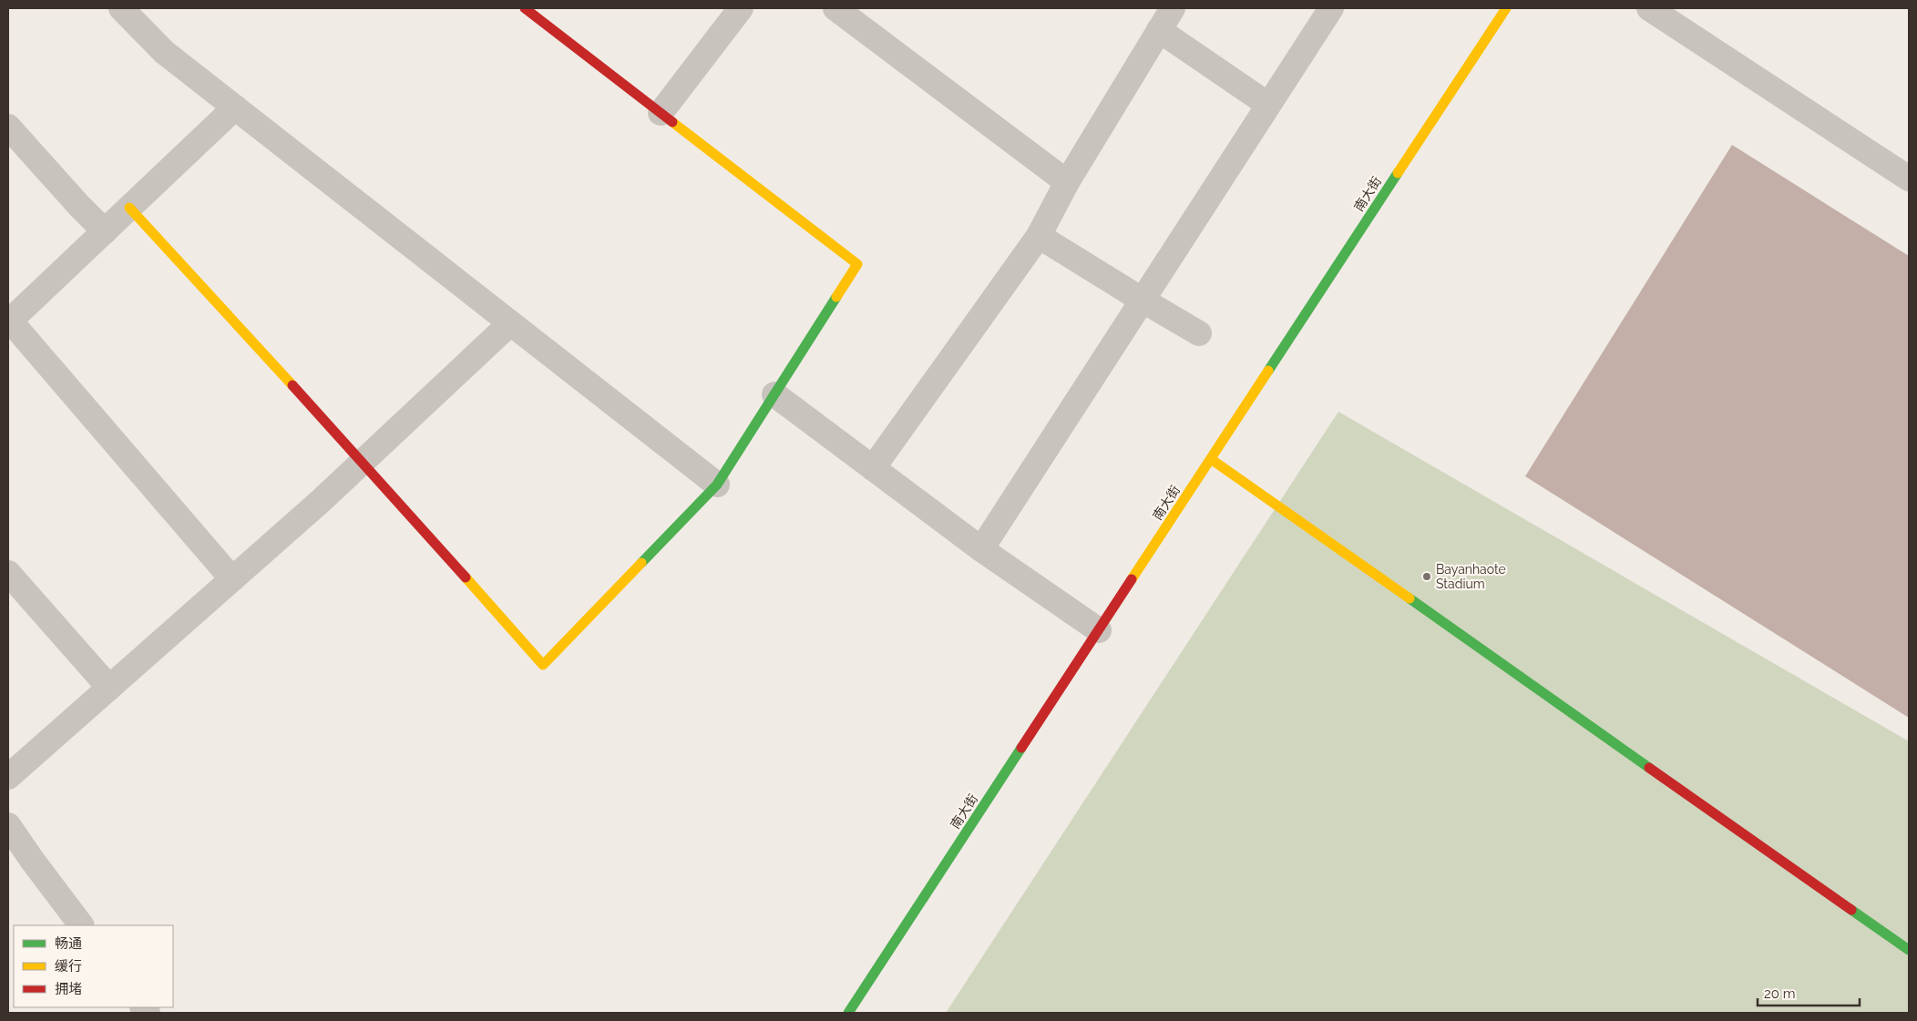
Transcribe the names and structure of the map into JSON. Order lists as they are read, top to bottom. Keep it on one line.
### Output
{"streets":{"street":["南大街"]},"places":["Bayanhaote Stadium"],"legend":["畅通","缓行","拥堵"],"scale_bar":"20 m"}
